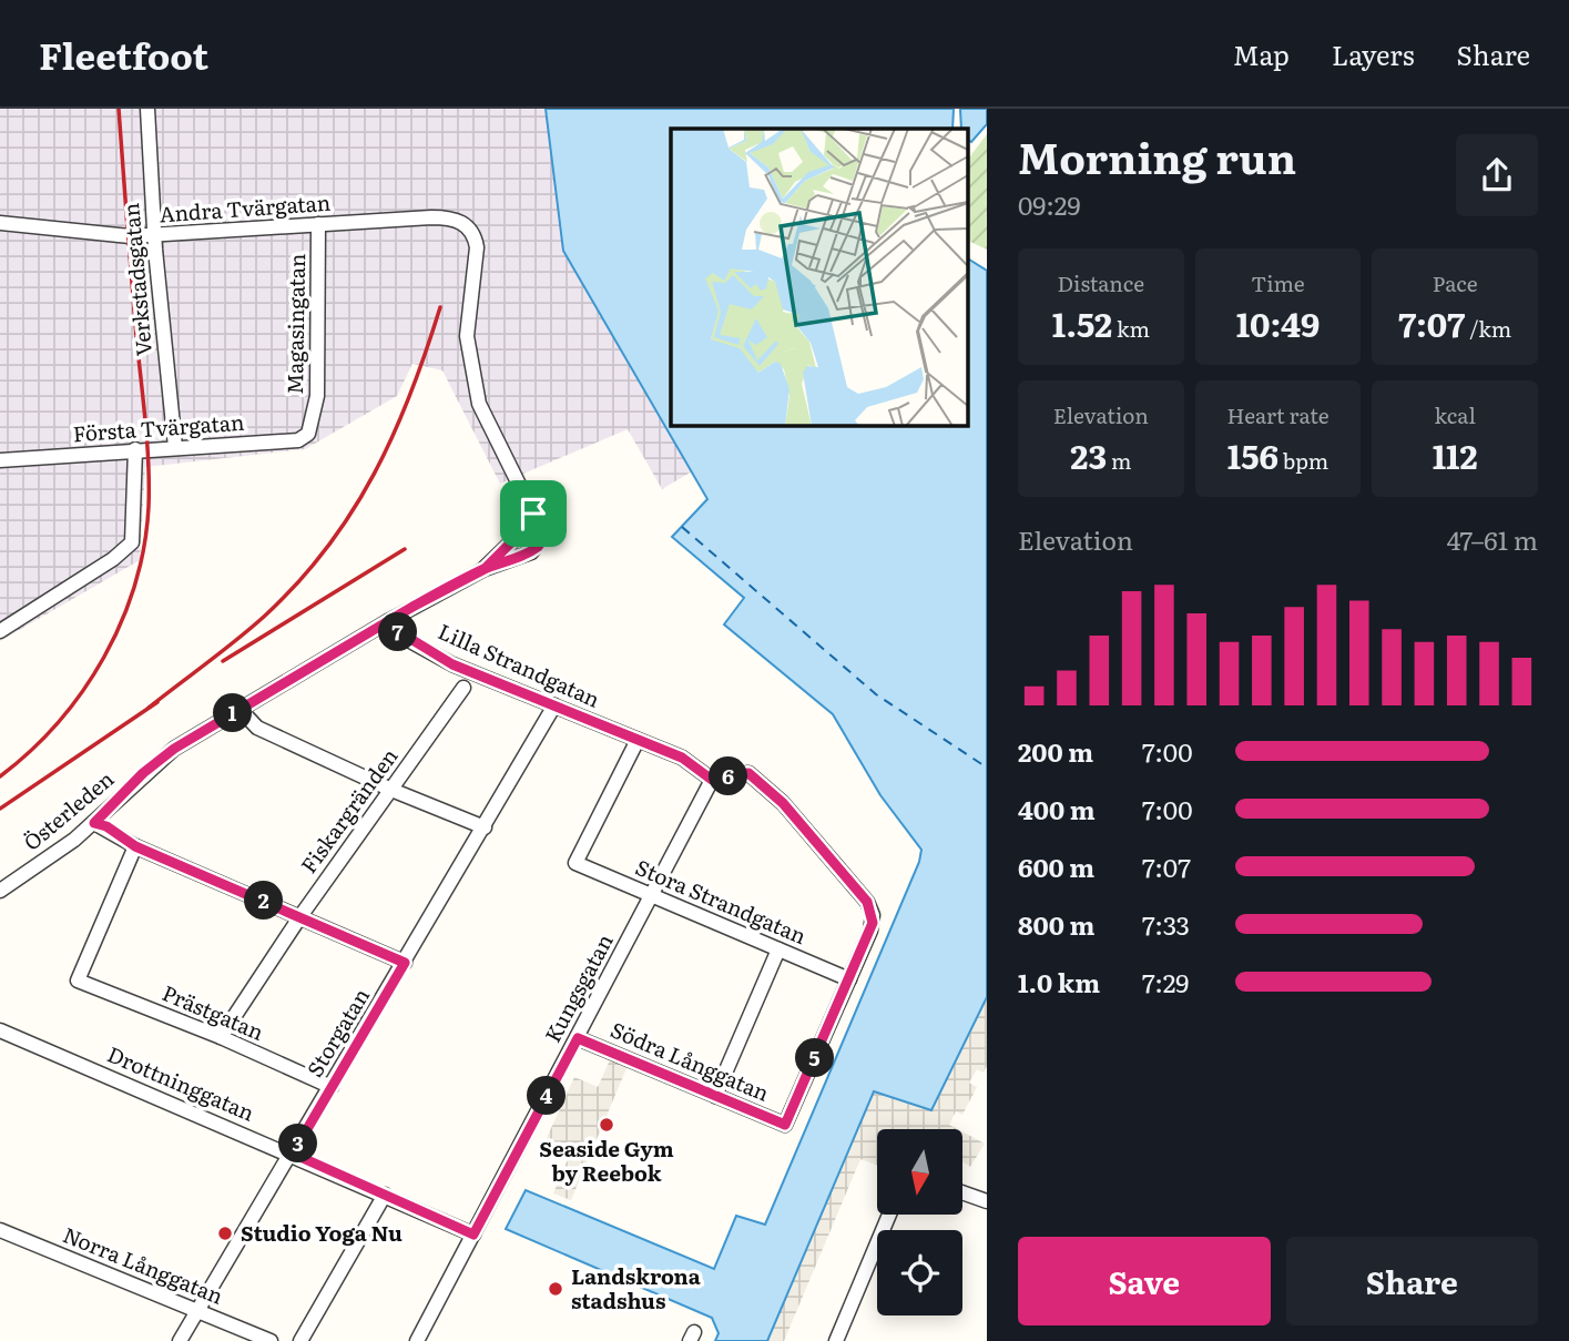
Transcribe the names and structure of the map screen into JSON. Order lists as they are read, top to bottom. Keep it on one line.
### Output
{"streets":{"street":["Andra Tvärgatan","Verkstadsgatan","Magasingatan","Första Tvärgatan","Lilla Strandgatan","Österleden","Fiskargränden","Stora Strandgatan","Kungsgatan","Prästgatan","Storgatan","Södra Långgatan","Drottninggatan","Norra Långgatan"]},"crossings":[["Andra Tvärgatan","Verkstadsgatan"],["Andra Tvärgatan","Magasingatan"],["Verkstadsgatan","Första Tvärgatan"],["Magasingatan","Första Tvärgatan"],["Lilla Strandgatan","Stora Strandgatan"],["Lilla Strandgatan","Kungsgatan"],["Lilla Strandgatan","Storgatan"],["Fiskargränden","Prästgatan"],["Stora Strandgatan","Kungsgatan"],["Stora Strandgatan","Södra Långgatan"],["Kungsgatan","Södra Långgatan"],["Kungsgatan","Drottninggatan"],["Prästgatan","Storgatan"],["Storgatan","Drottninggatan"],["Storgatan","Norra Långgatan"]],"places":["Seaside Gym by Reebok","Studio Yoga Nu","Landskrona stadshus"],"north":"bottom","page":{"header":"Fleetfoot","nav":["Map","Layers","Share"],"heading":["Morning run","09:29"],"stats":[["Distance","1.52 km"],["Time","10:49"],["Pace","7:07 /km"],["Elevation","23 m"],["Heart rate","156 bpm"],["kcal","112"]],"chart":["Elevation","47–61 m"],"pins":["7","1","6","2","5","4","3"],"list":[{"name":"200 m","note":"7:00"},{"name":"400 m","note":"7:00"},{"name":"600 m","note":"7:07"},{"name":"800 m","note":"7:33"},{"name":"1.0 km","note":"7:29"}],"buttons":["Save","Share"]}}
